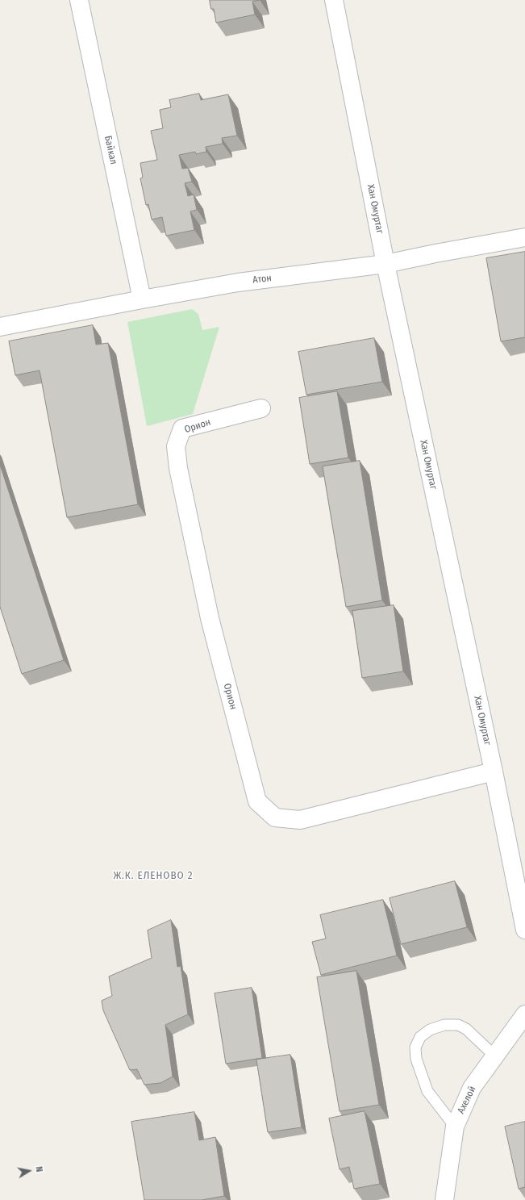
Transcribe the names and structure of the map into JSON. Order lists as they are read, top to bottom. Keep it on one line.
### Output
{"streets":{"street":["Байкал","Хан Омуртаг","Атон","Орион","Ахелой"]},"crossings":[["Байкал","Атон"],["Хан Омуртаг","Атон"],["Хан Омуртаг","Орион"]],"districts":["Ж.К. ЕЛЕНОВО 2"],"north":"right"}
